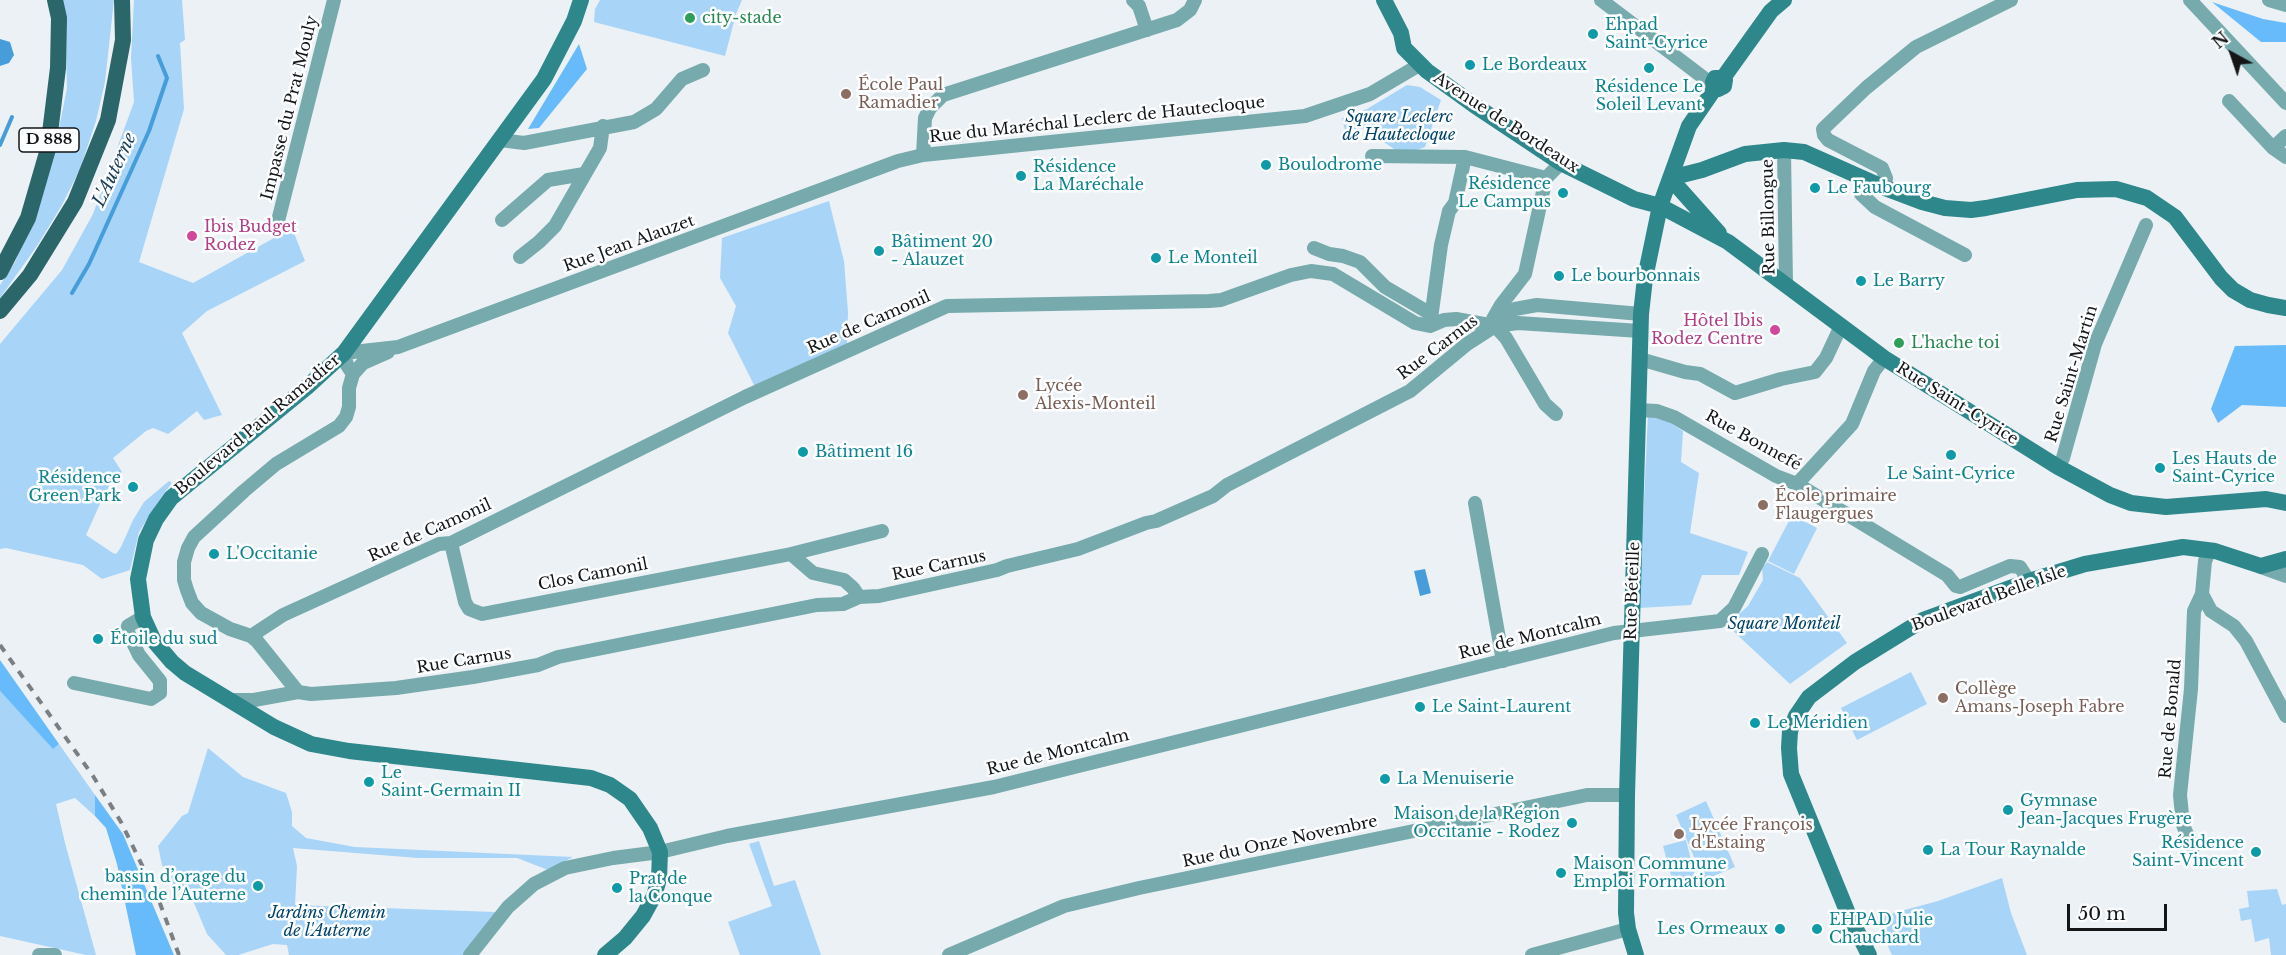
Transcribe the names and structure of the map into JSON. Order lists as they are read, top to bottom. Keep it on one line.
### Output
{"streets":{"main road":["Avenue de Bordeaux","D 888","Rue Saint-Cyrice","Boulevard Paul Ramadier","Rue Béteille","Boulevard Belle Isle"],"street":["Impasse du Prat Mouly","Rue du Maréchal Leclerc de Hautecloque","Rue Billongue","Rue Jean Alauzet","Rue de Camonil","Rue Carnus","Rue Saint-Martin","Rue Bonnefé","Clos Camonil","Rue de Montcalm","Rue de Bonald","Rue du Onze Novembre"]},"crossings":[["Rue du Maréchal Leclerc de Hautecloque","Avenue de Bordeaux"],["Rue du Maréchal Leclerc de Hautecloque","Rue Jean Alauzet"],["Avenue de Bordeaux","Rue Saint-Cyrice"],["Avenue de Bordeaux","Rue Béteille"],["Rue Billongue","Rue Saint-Cyrice"],["Rue Jean Alauzet","Boulevard Paul Ramadier"],["Rue de Camonil","Clos Camonil"],["Rue Carnus","Boulevard Paul Ramadier"],["Rue Saint-Martin","Rue Saint-Cyrice"],["Rue Saint-Cyrice","Rue Béteille"],["Boulevard Paul Ramadier","Rue de Montcalm"],["Rue Bonnefé","Rue Béteille"],["Rue Bonnefé","Boulevard Belle Isle"],["Rue Béteille","Rue de Montcalm"],["Rue Béteille","Rue du Onze Novembre"],["Boulevard Belle Isle","Rue de Bonald"]],"water":["L'Auterne"],"parks":["Square Leclerc de Hautecloque","Square Monteil","Jardins Chemin de l'Auterne"],"places":["city-stade","Ehpad Saint-Cyrice","Le Bordeaux","Résidence Le Soleil Levant","École Paul Ramadier","Boulodrome","Résidence La Maréchale","Le Faubourg","Résidence Le Campus","Ibis Budget Rodez","Bâtiment 20 - Alauzet","Le Monteil","Le bourbonnais","Le Barry","Hôtel Ibis Rodez Centre","L'hache toi","Lycée Alexis-Monteil","Bâtiment 16","Le Saint-Cyrice","Les Hauts de Saint-Cyrice","Résidence Green Park","École primaire Flaugergues","L'Occitanie","Étoile du sud","Collège Amans-Joseph Fabre","Le Saint-Laurent","Le Méridien","La Menuiserie","Le Saint-Germain II","Gymnase Jean-Jacques Frugère","Maison de la Région Occitanie - Rodez","Lycée François d'Estaing","La Tour Raynalde","Résidence Saint-Vincent","Maison Commune Emploi Formation","bassin d’orage du chemin de l’Auterne","Prat de la Conque","Les Ormeaux","EHPAD Julie Chauchard"],"scale_bar":"50 m","north":"top left"}
